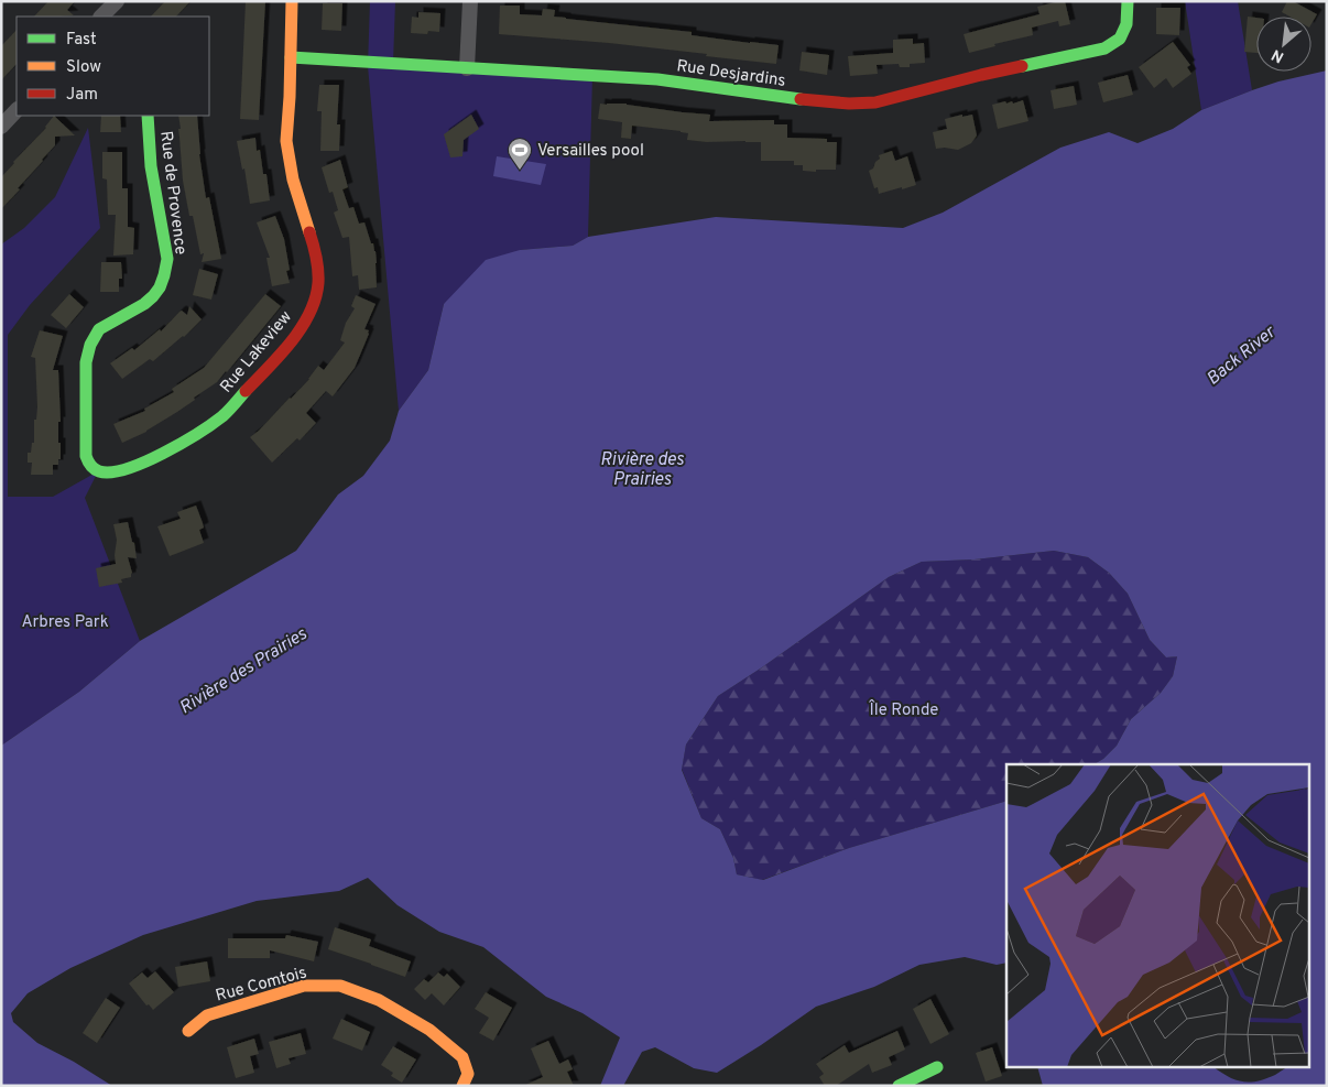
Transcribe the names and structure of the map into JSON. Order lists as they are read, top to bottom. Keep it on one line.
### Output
{"streets":{"street":["Rue Desjardins","Rue de Provence","Rue Lakeview","Rue Comtois"]},"crossings":[["Rue Desjardins","Rue Lakeview"],["Rue de Provence","Rue Lakeview"]],"water":["Back River","Rivière des Prairies"],"parks":["Arbres Park","Île Ronde"],"places":{"sports":["Versailles pool"]},"legend":["Fast","Slow","Jam"],"north":"bottom left"}
